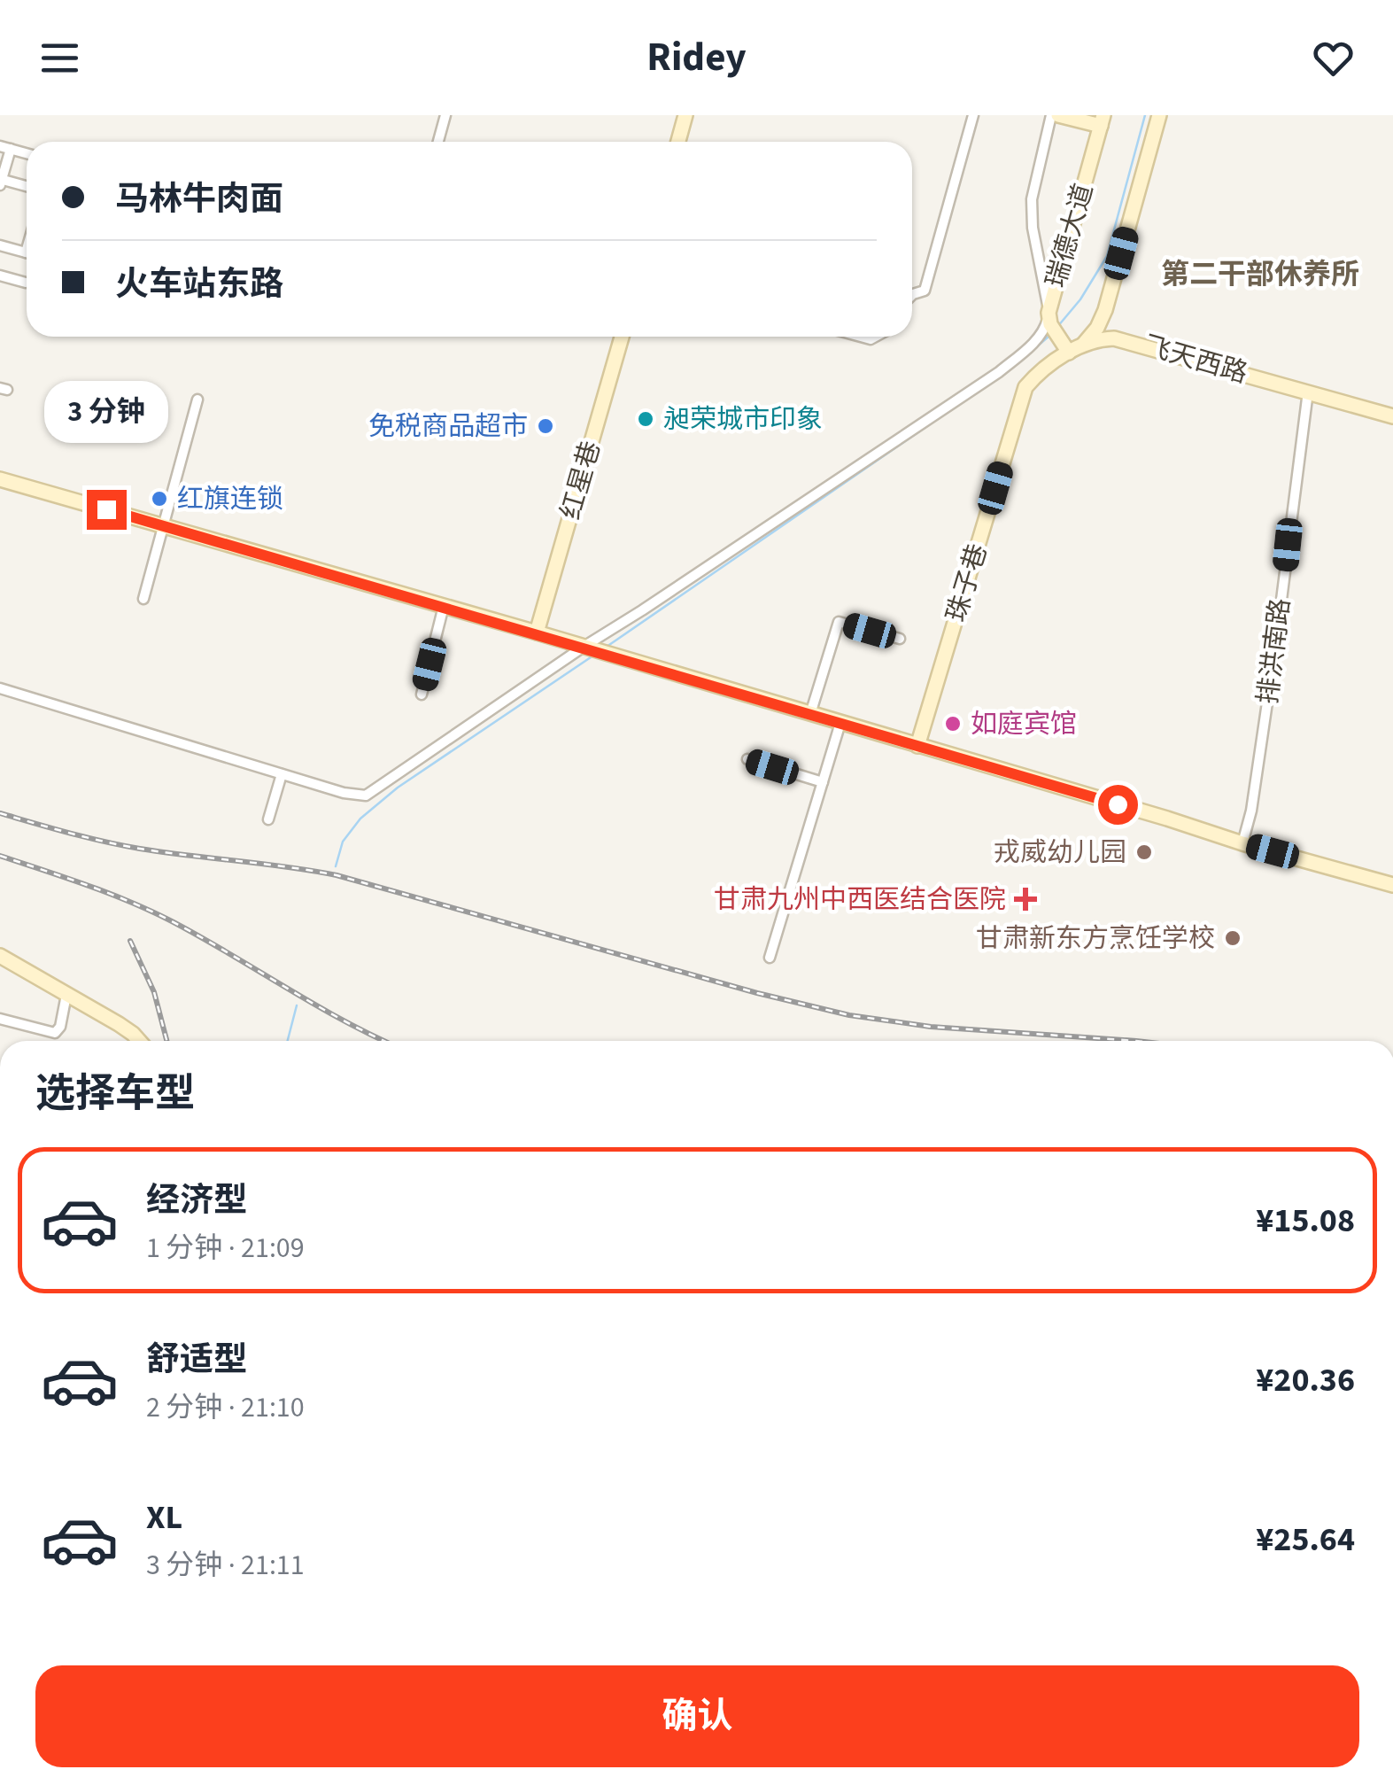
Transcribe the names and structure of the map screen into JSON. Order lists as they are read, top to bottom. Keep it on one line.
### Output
{"streets":{"main road":["瑞德大道","飞天西路","红星巷","珠子巷"],"street":["排洪南路"]},"crossings":[["瑞德大道","飞天西路"],["瑞德大道","珠子巷"],["飞天西路","珠子巷"],["飞天西路","排洪南路"]],"districts":["第二干部休养所"],"places":{"other":["昶荣城市印象","免税商品超市","红旗连锁","如庭宾馆","戎威幼儿园","甘肃新东方烹饪学校"],"health":["甘肃九州中西医结合医院"]},"page":{"header":"Ridey","banner":["马林牛肉面","火车站东路"],"bubble":"3 分钟","heading":"选择车型","list":[{"name":"经济型","note":"1 分钟 · 21:09","value":"¥15.08"},{"name":"舒适型","note":"2 分钟 · 21:10","value":"¥20.36"},{"name":"XL","note":"3 分钟 · 21:11","value":"¥25.64"}],"buttons":"确认"}}
